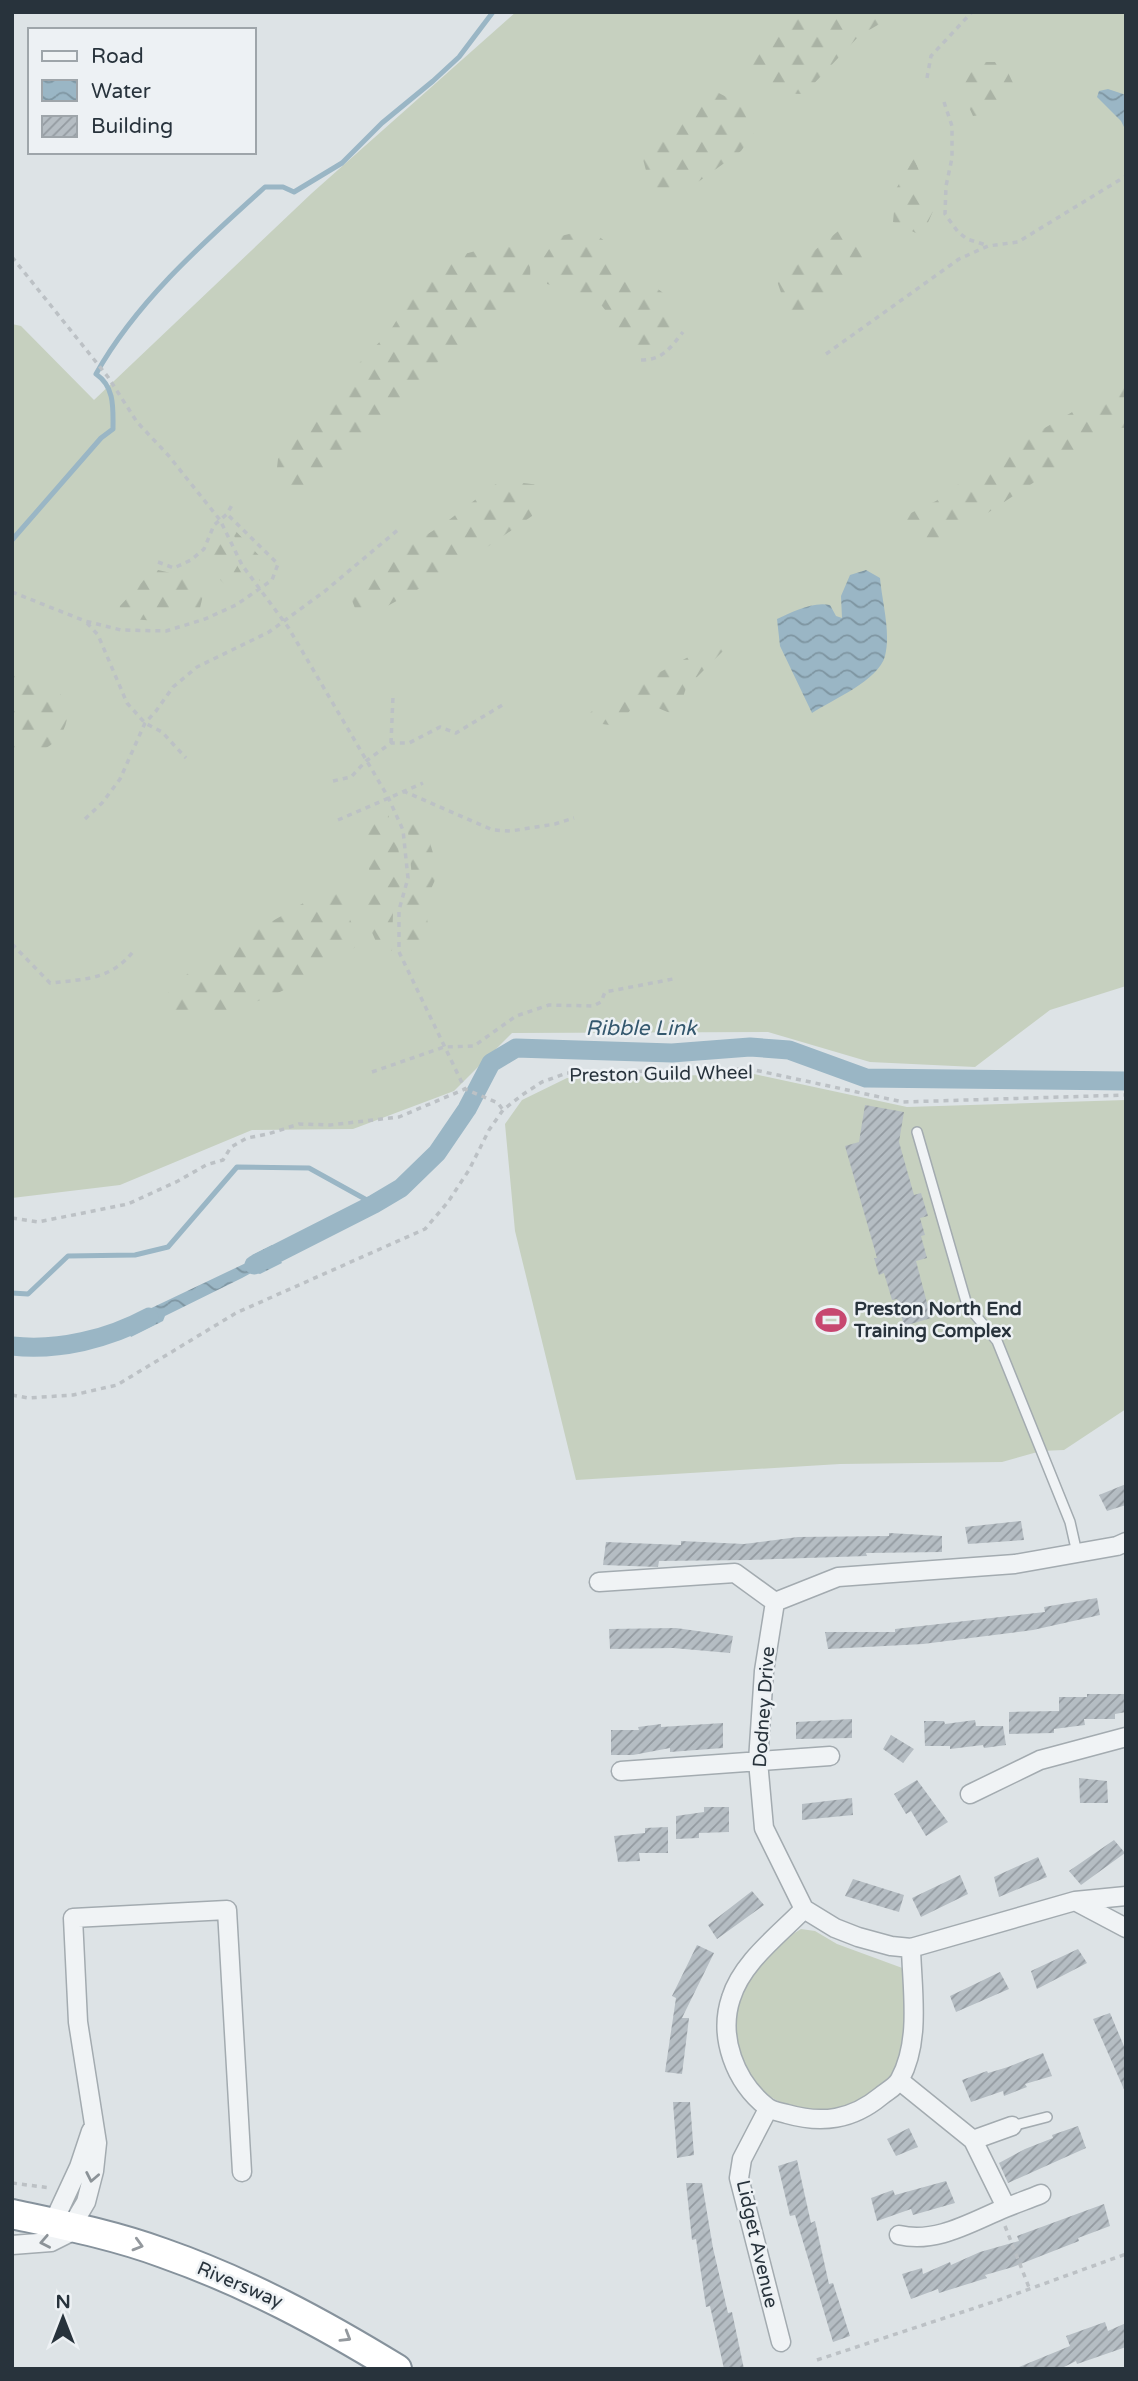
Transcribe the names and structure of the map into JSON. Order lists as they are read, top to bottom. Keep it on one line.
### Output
{"streets":{"highway":["Riversway"],"street":["Dodney Drive","Lidget Avenue"],"path":["Preston Guild Wheel"]},"crossings":[["Dodney Drive","Lidget Avenue"]],"one_way":["Riversway"],"water":["Ribble Link"],"places":{"sports":["Preston North End Training Complex"]},"legend":["Road","Water","Building"],"north":"top"}
